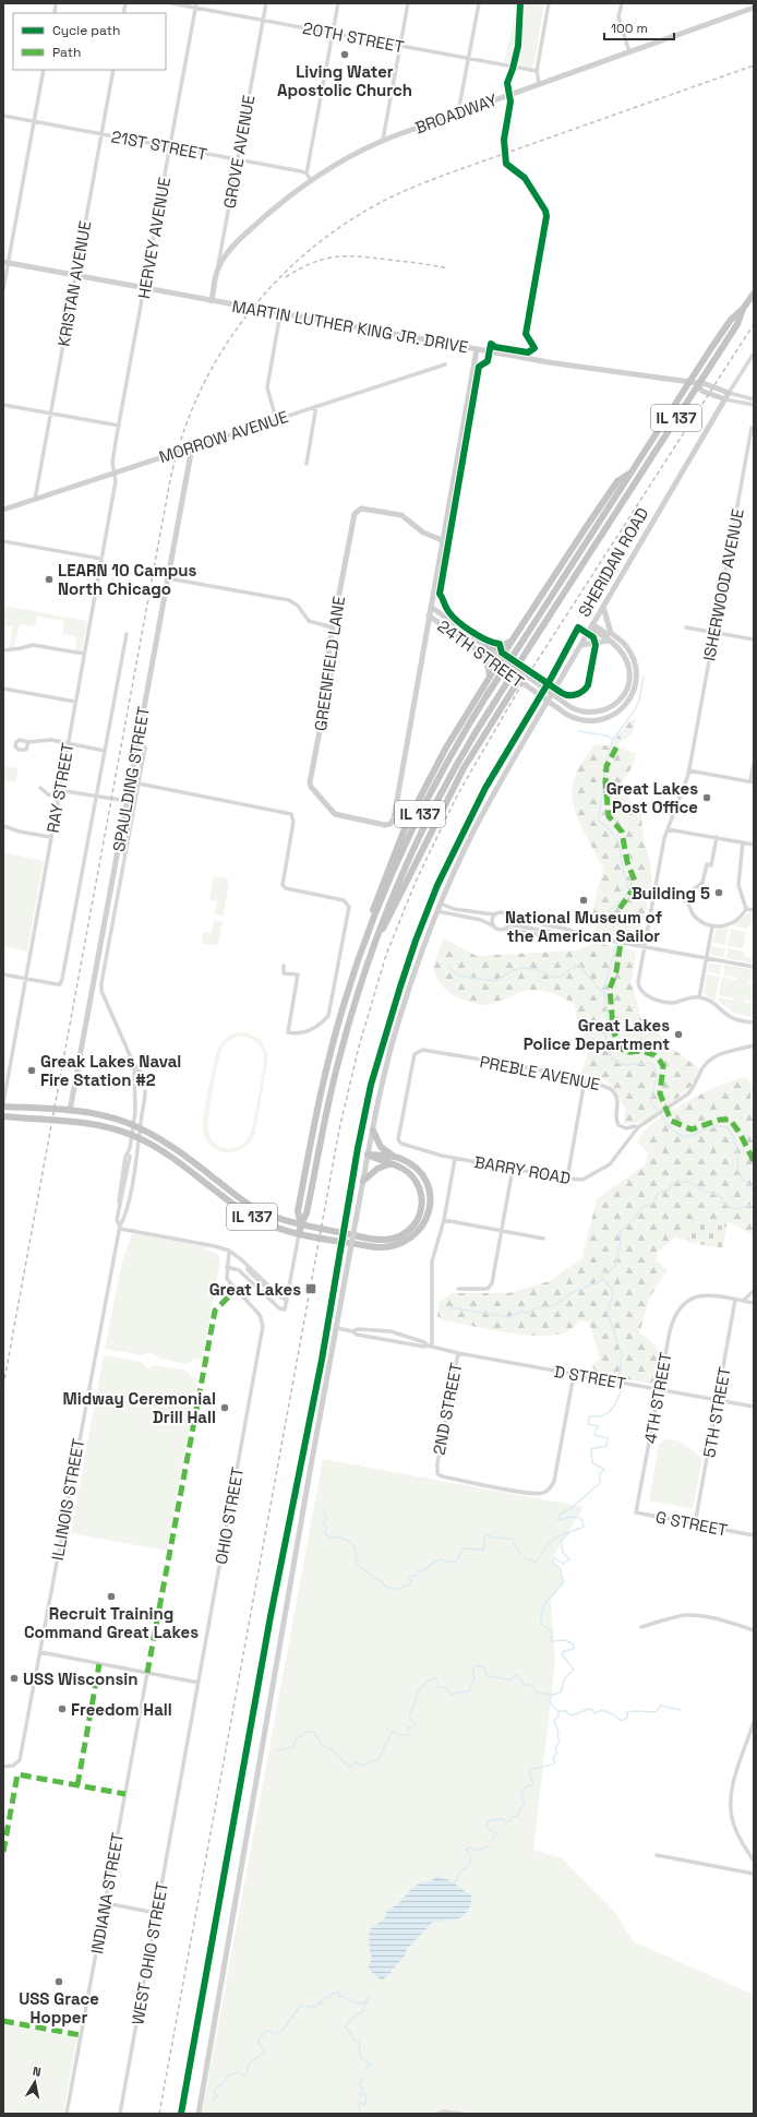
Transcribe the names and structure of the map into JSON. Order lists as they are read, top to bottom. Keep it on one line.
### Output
{"streets":{"highway":["IL 137"],"street":["20TH STREET","BROADWAY","21ST STREET","GROVE AVENUE","HERVEY AVENUE","KRISTAN AVENUE","MARTIN LUTHER KING JR. DRIVE","MORROW AVENUE","SHERIDAN ROAD","ISHERWOOD AVENUE","24TH STREET","GREENFIELD LANE","SPAULDING STREET","RAY STREET","PREBLE AVENUE","BARRY ROAD","D STREET","4TH STREET","2ND STREET","5TH STREET","ILLINOIS STREET","OHIO STREET","G STREET","INDIANA STREET","WEST OHIO STREET"]},"crossings":[["20TH STREET","GROVE AVENUE"],["20TH STREET","HERVEY AVENUE"],["BROADWAY","GROVE AVENUE"],["21ST STREET","GROVE AVENUE"],["21ST STREET","HERVEY AVENUE"],["21ST STREET","KRISTAN AVENUE"],["GROVE AVENUE","MARTIN LUTHER KING JR. DRIVE"],["HERVEY AVENUE","MARTIN LUTHER KING JR. DRIVE"],["HERVEY AVENUE","MORROW AVENUE"],["HERVEY AVENUE","RAY STREET"],["KRISTAN AVENUE","MARTIN LUTHER KING JR. DRIVE"],["KRISTAN AVENUE","MORROW AVENUE"],["MARTIN LUTHER KING JR. DRIVE","IL 137"],["MARTIN LUTHER KING JR. DRIVE","SHERIDAN ROAD"],["IL 137","SPAULDING STREET"],["IL 137","RAY STREET"],["IL 137","ILLINOIS STREET"],["MORROW AVENUE","SPAULDING STREET"],["MORROW AVENUE","RAY STREET"],["SHERIDAN ROAD","24TH STREET"],["SHERIDAN ROAD","D STREET"],["24TH STREET","GREENFIELD LANE"],["PREBLE AVENUE","BARRY ROAD"],["D STREET","4TH STREET"],["D STREET","2ND STREET"],["D STREET","5TH STREET"],["4TH STREET","5TH STREET"],["4TH STREET","G STREET"],["5TH STREET","G STREET"],["OHIO STREET","WEST OHIO STREET"]],"places":{"other":["Living Water Apostolic Church","LEARN 10 Campus North Chicago","Great Lakes Post Office","Building 5","National Museum of the American Sailor","Great Lakes Police Department","Greak Lakes Naval Fire Station #2","Midway Ceremonial Drill Hall","Recruit Training Command Great Lakes","USS Wisconsin","Freedom Hall","USS Grace Hopper"],"transit":["Great Lakes"]},"legend":["Cycle path","Path"],"scale_bar":"100 m","north":"top"}
